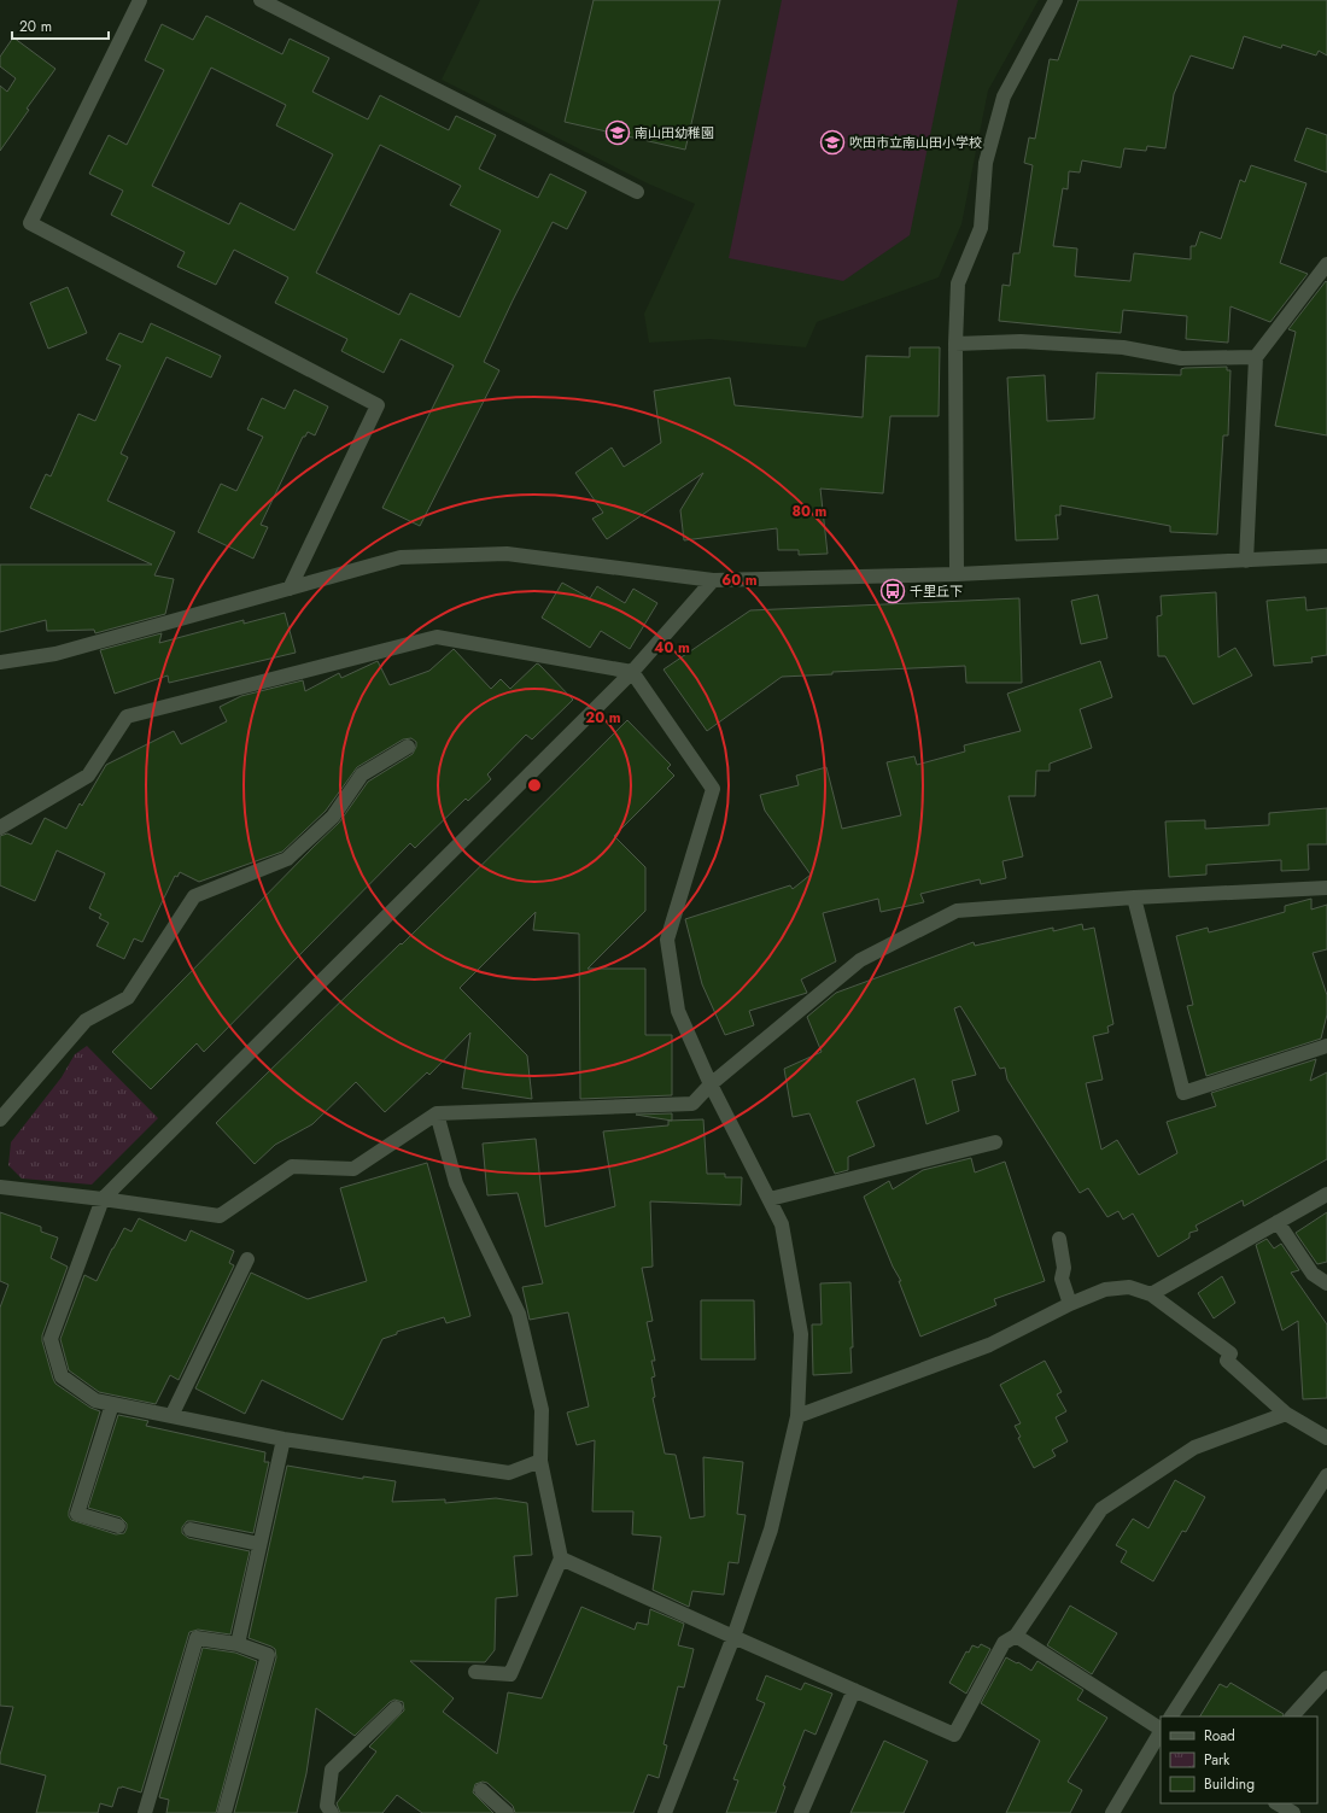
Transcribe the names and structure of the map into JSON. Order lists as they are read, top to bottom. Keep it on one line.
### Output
{"places":{"school or university":["南山田幼稚園","吹田市立南山田小学校"],"bus stop":["千里丘下"]},"legend":["Road","Park","Building"],"scale_bar":"20 m","rings":["80 m","60 m","40 m","20 m"]}
